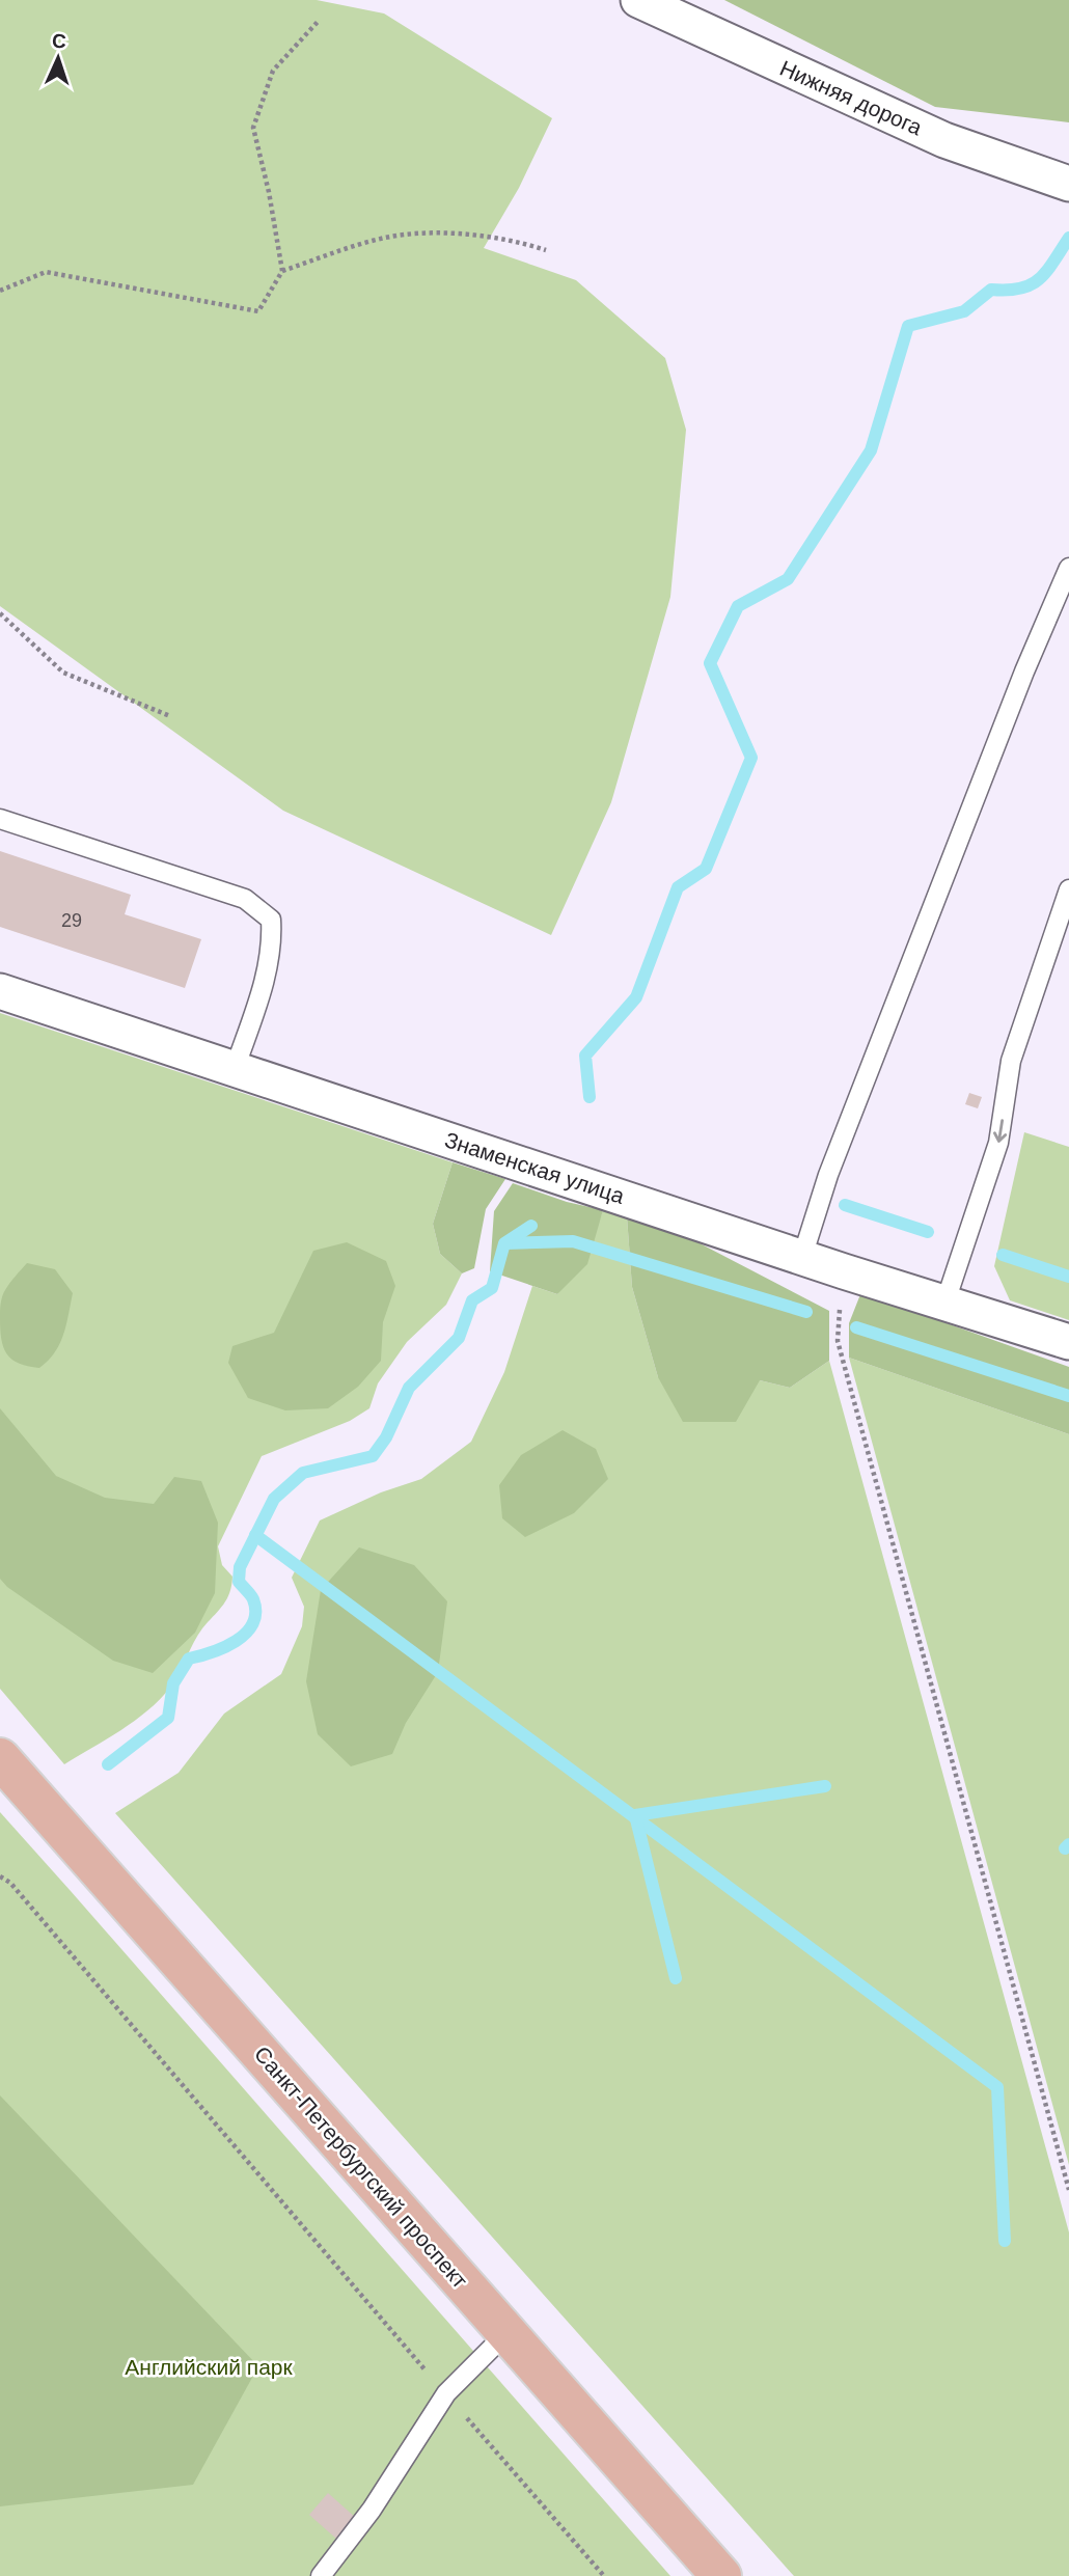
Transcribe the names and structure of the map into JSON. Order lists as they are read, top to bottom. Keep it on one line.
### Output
{"streets":{"main road":["Санкт-Петербургский проспект"],"street":["Нижняя дорога","Знаменская улица"]},"parks":["Английский парк"],"house_numbers":["29"],"north":"top"}
